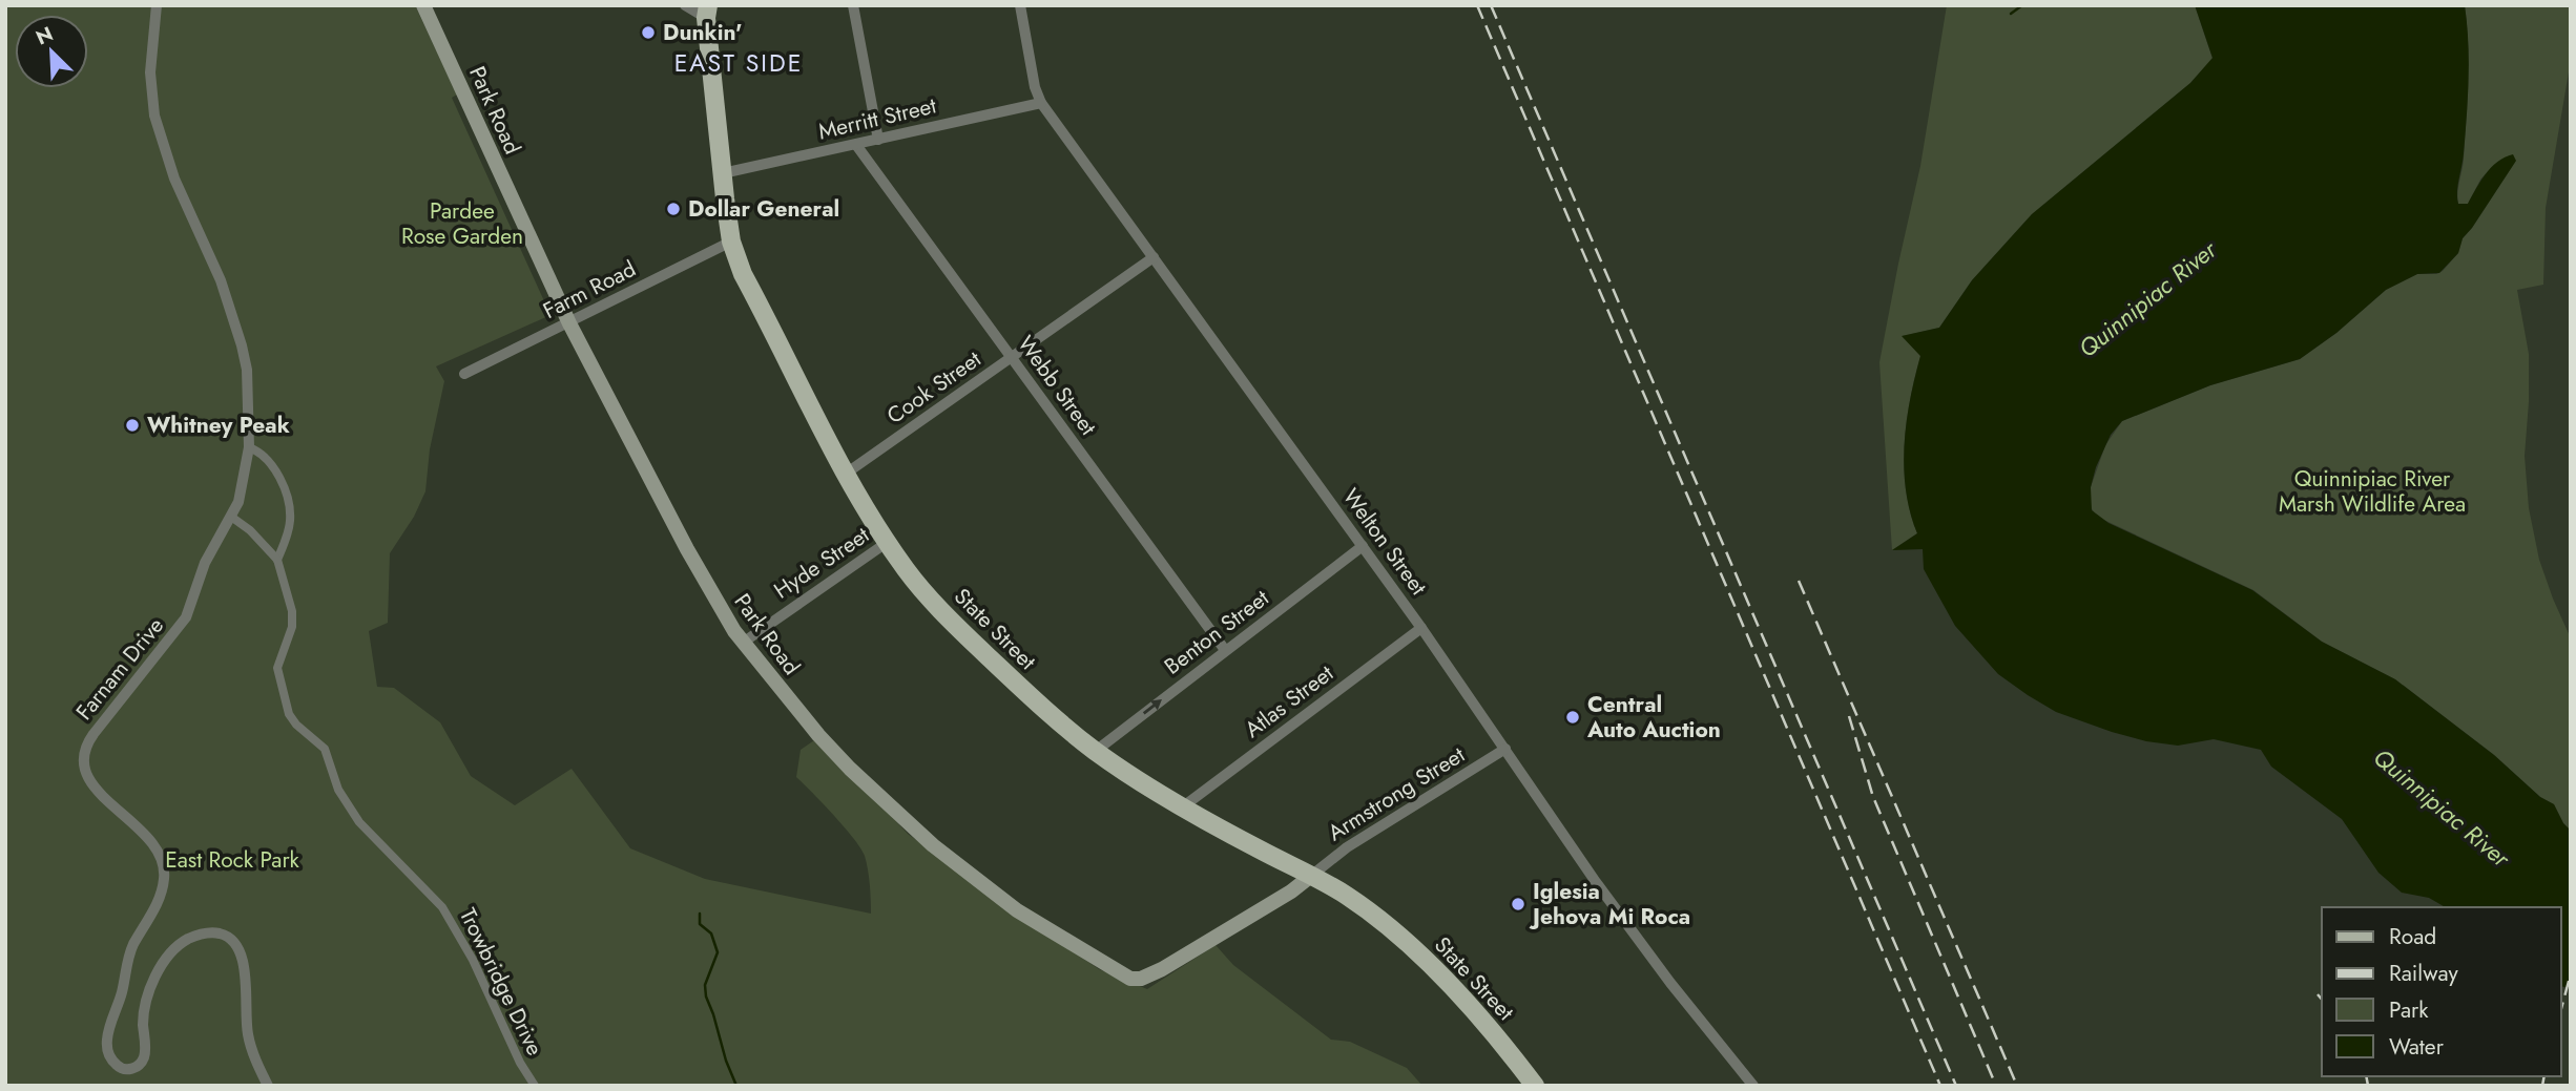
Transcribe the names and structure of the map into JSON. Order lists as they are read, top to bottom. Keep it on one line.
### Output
{"streets":{"main road":["Park Road","State Street"],"street":["Merritt Street","Farm Road","Webb Street","Cook Street","Welton Street","Hyde Street","Benton Street","Farnam Drive","Atlas Street","Armstrong Street","Trowbridge Drive"]},"crossings":[["Park Road","Farm Road"],["Park Road","Hyde Street"],["Park Road","State Street"],["Park Road","Armstrong Street"],["Merritt Street","Webb Street"],["Merritt Street","Welton Street"],["Merritt Street","State Street"],["Farm Road","State Street"],["Webb Street","Cook Street"],["Webb Street","Benton Street"],["Cook Street","Welton Street"],["Cook Street","State Street"],["Welton Street","Benton Street"],["Welton Street","Atlas Street"],["Welton Street","Armstrong Street"],["Hyde Street","State Street"],["State Street","Benton Street"],["State Street","Atlas Street"],["State Street","Armstrong Street"],["Farnam Drive","Trowbridge Drive"]],"one_way":["Benton Street"],"districts":["EAST SIDE"],"water":["Quinnipiac River"],"parks":["Pardee Rose Garden","Quinnipiac River Marsh Wildlife Area","East Rock Park"],"places":["Dunkin'","Dollar General","Whitney Peak","Central Auto Auction","Iglesia Jehova Mi Roca"],"legend":["Road","Railway","Park","Water"],"north":"top left"}
